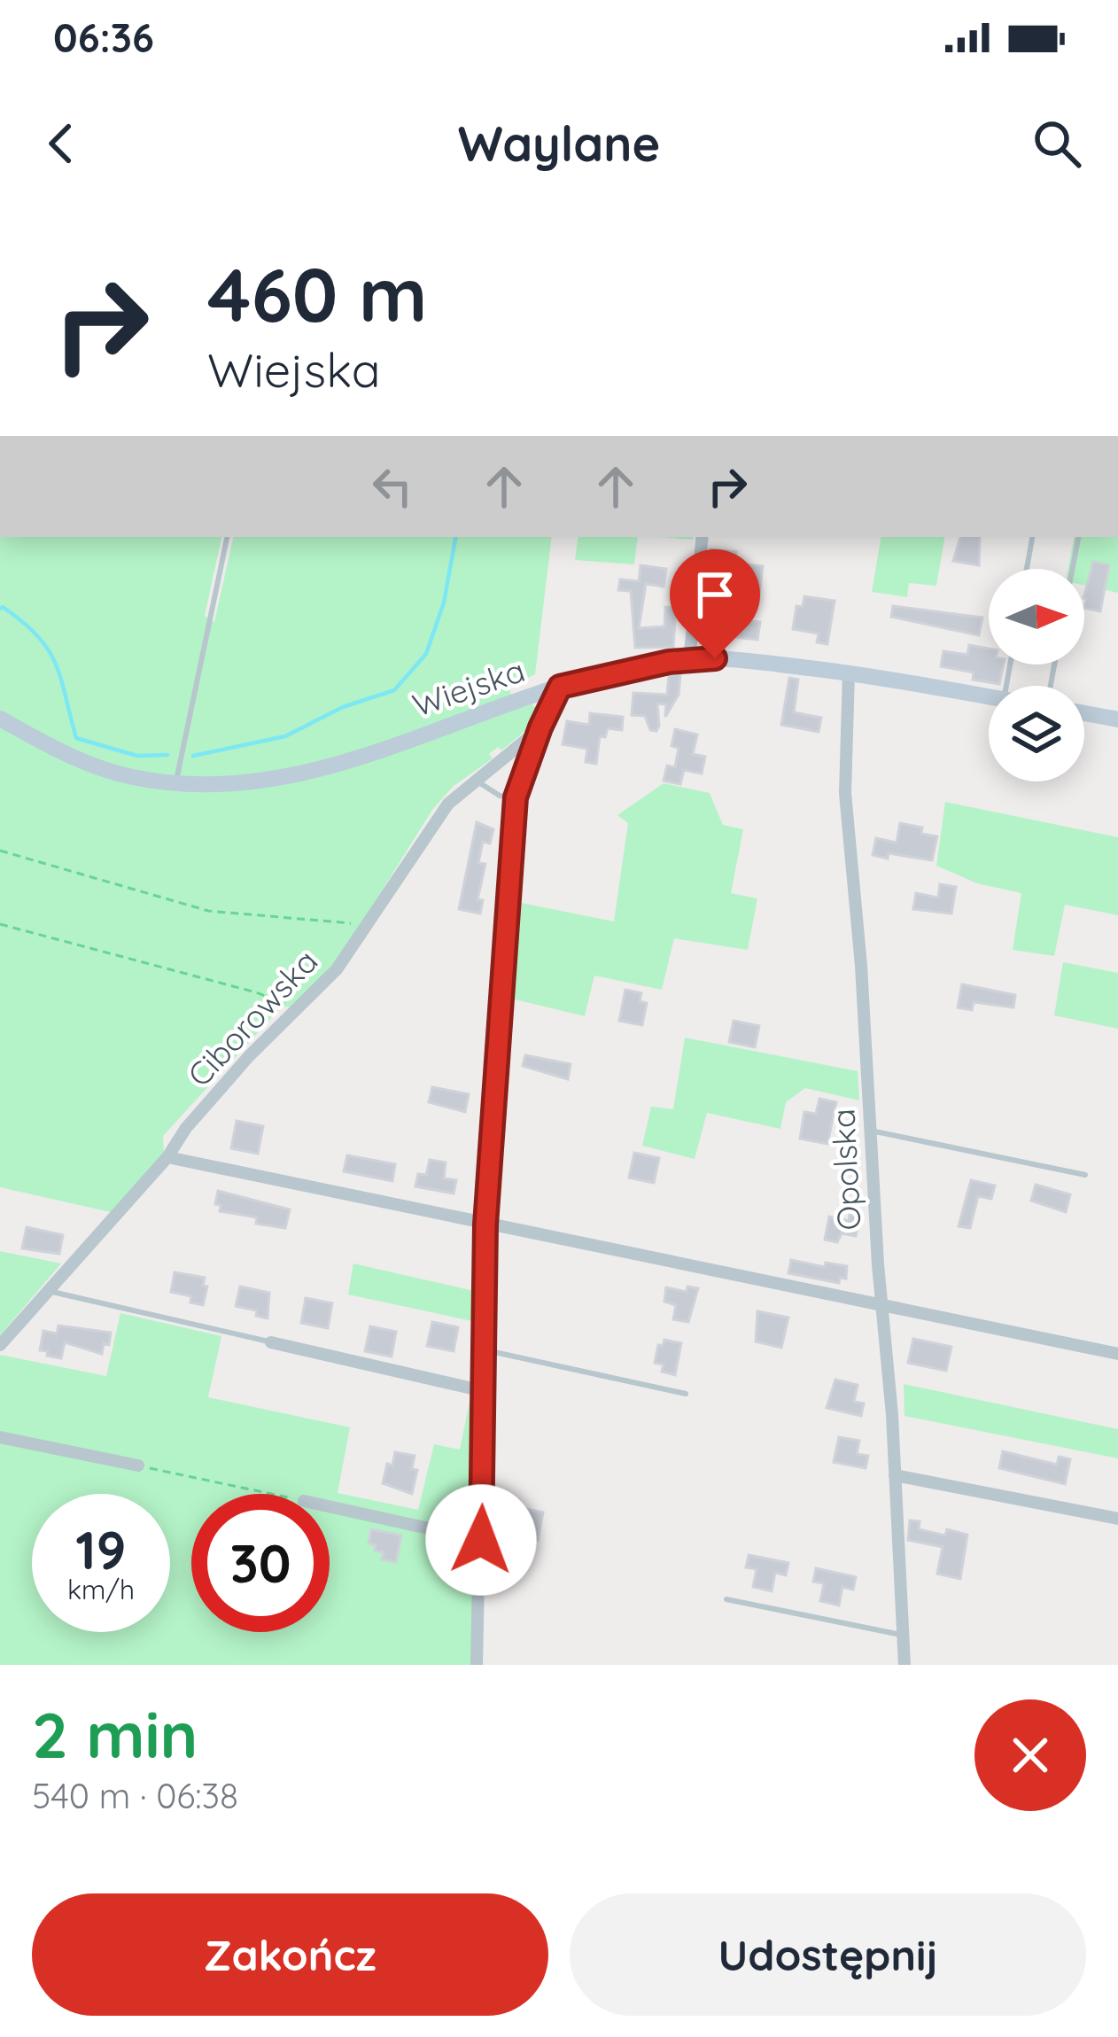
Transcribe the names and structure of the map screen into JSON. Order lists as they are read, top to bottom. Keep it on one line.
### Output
{"streets":{"street":["Wiejska","Ciborowska","Opolska"]},"crossings":[["Wiejska","Opolska"]],"north":"right","page":{"status":"06:36","header":"Waylane","turn":["460 m","Wiejska"],"speed":"19 km/h","limit":"30","heading":["2 min","540 m · 06:38"],"buttons":["Zakończ","Udostępnij"]}}
